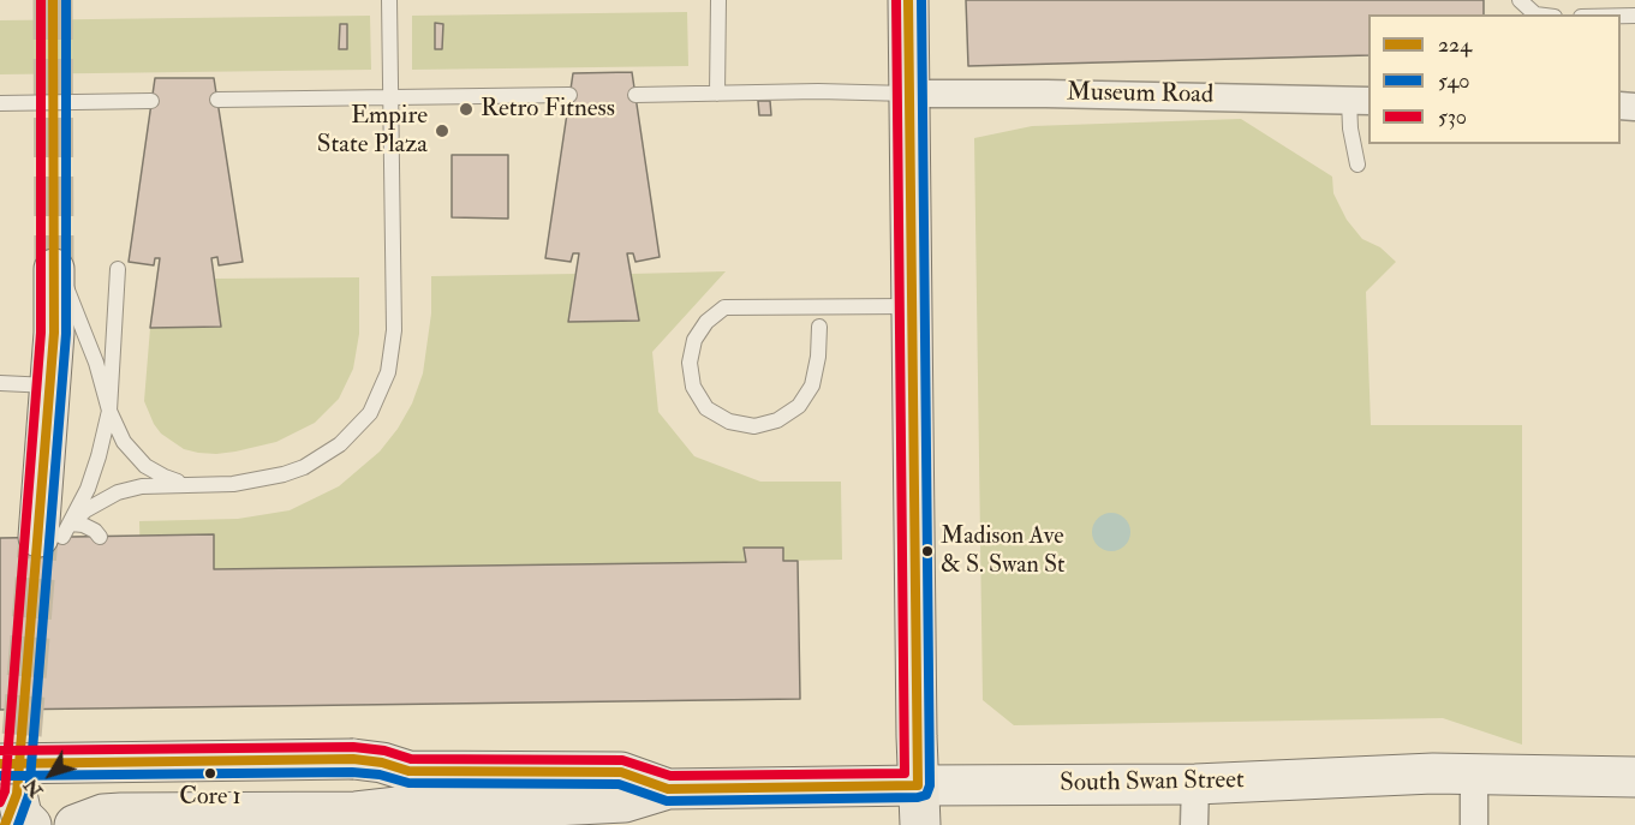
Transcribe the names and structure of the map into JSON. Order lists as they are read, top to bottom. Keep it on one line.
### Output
{"streets":{"main road":["South Swan Street"],"street":["Museum Road"]},"places":["Retro Fitness","Empire State Plaza","Madison Ave & S. Swan St","Core 1"],"lines":["transit line 224","transit line 540","transit line 530"],"legend":["224","540","530"],"north":"bottom left"}
